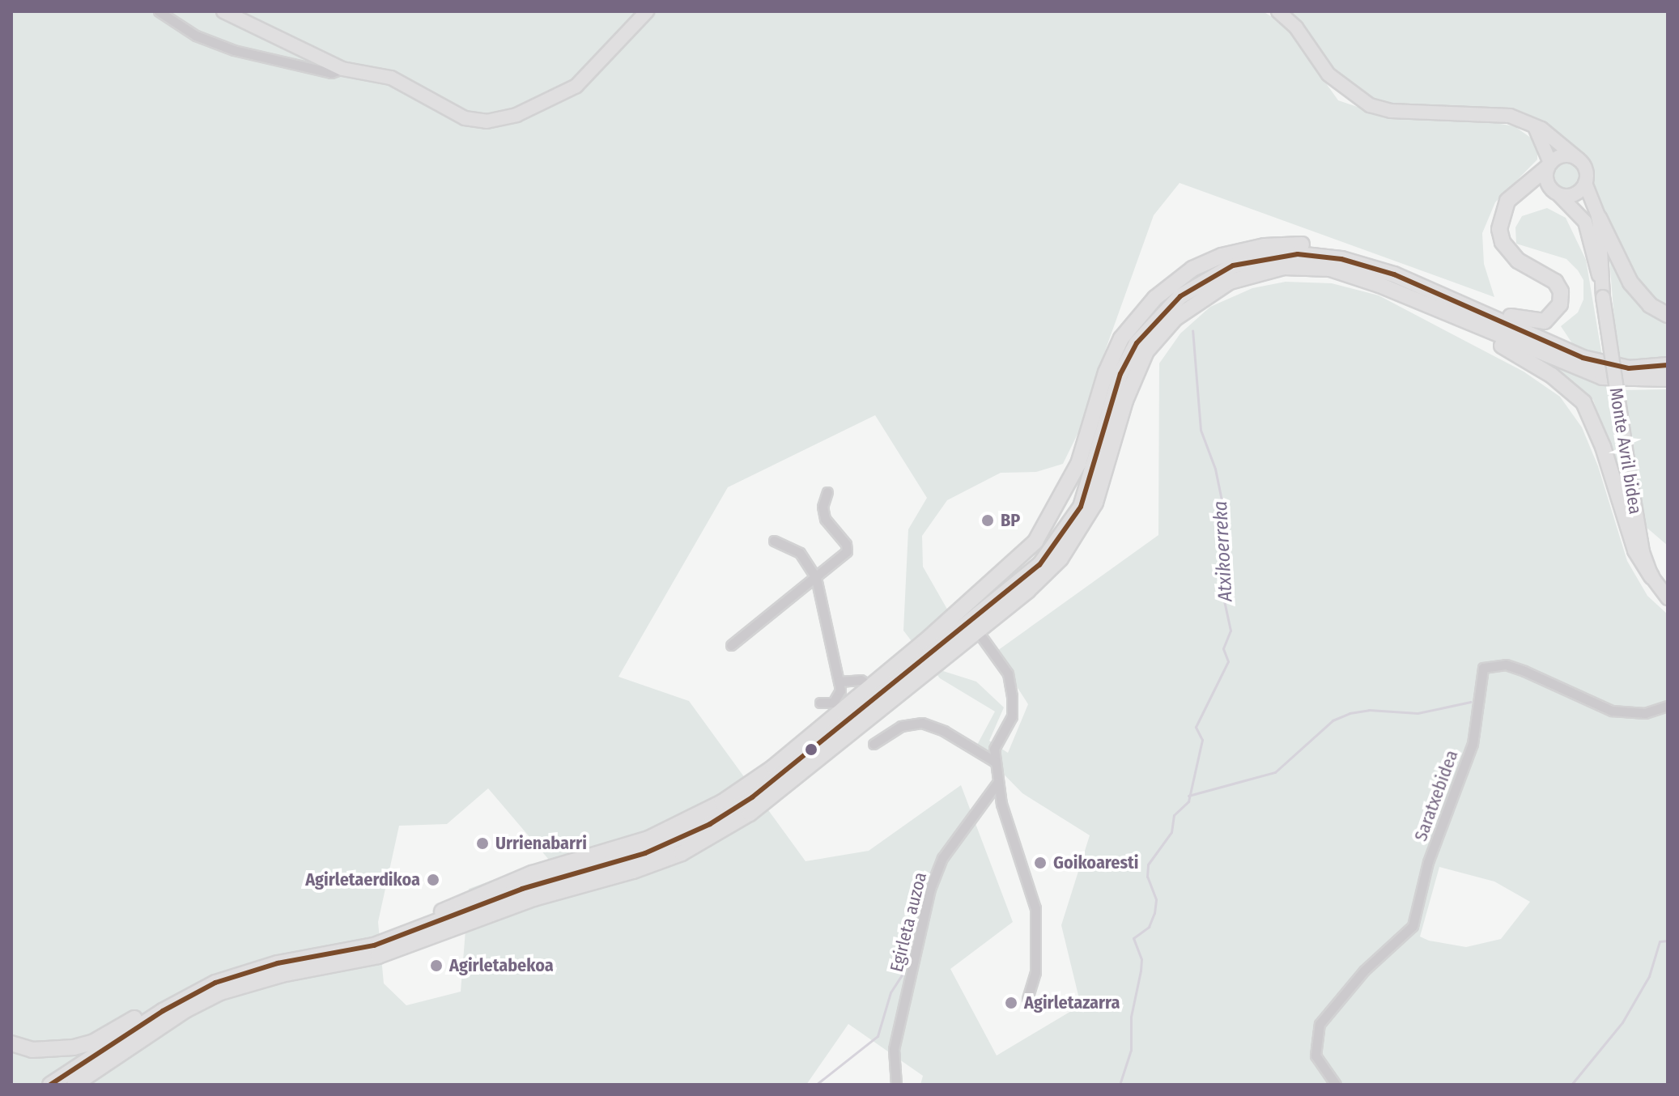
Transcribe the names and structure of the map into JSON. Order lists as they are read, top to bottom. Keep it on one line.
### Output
{"streets":{"street":["Monte Avril bidea","Saratxebidea","Egirleta auzoa"]},"water":["Atxikoerreka"],"places":["BP","Urrienabarri","Goikoaresti","Agirletaerdikoa","Agirletabekoa","Agirletazarra"]}
